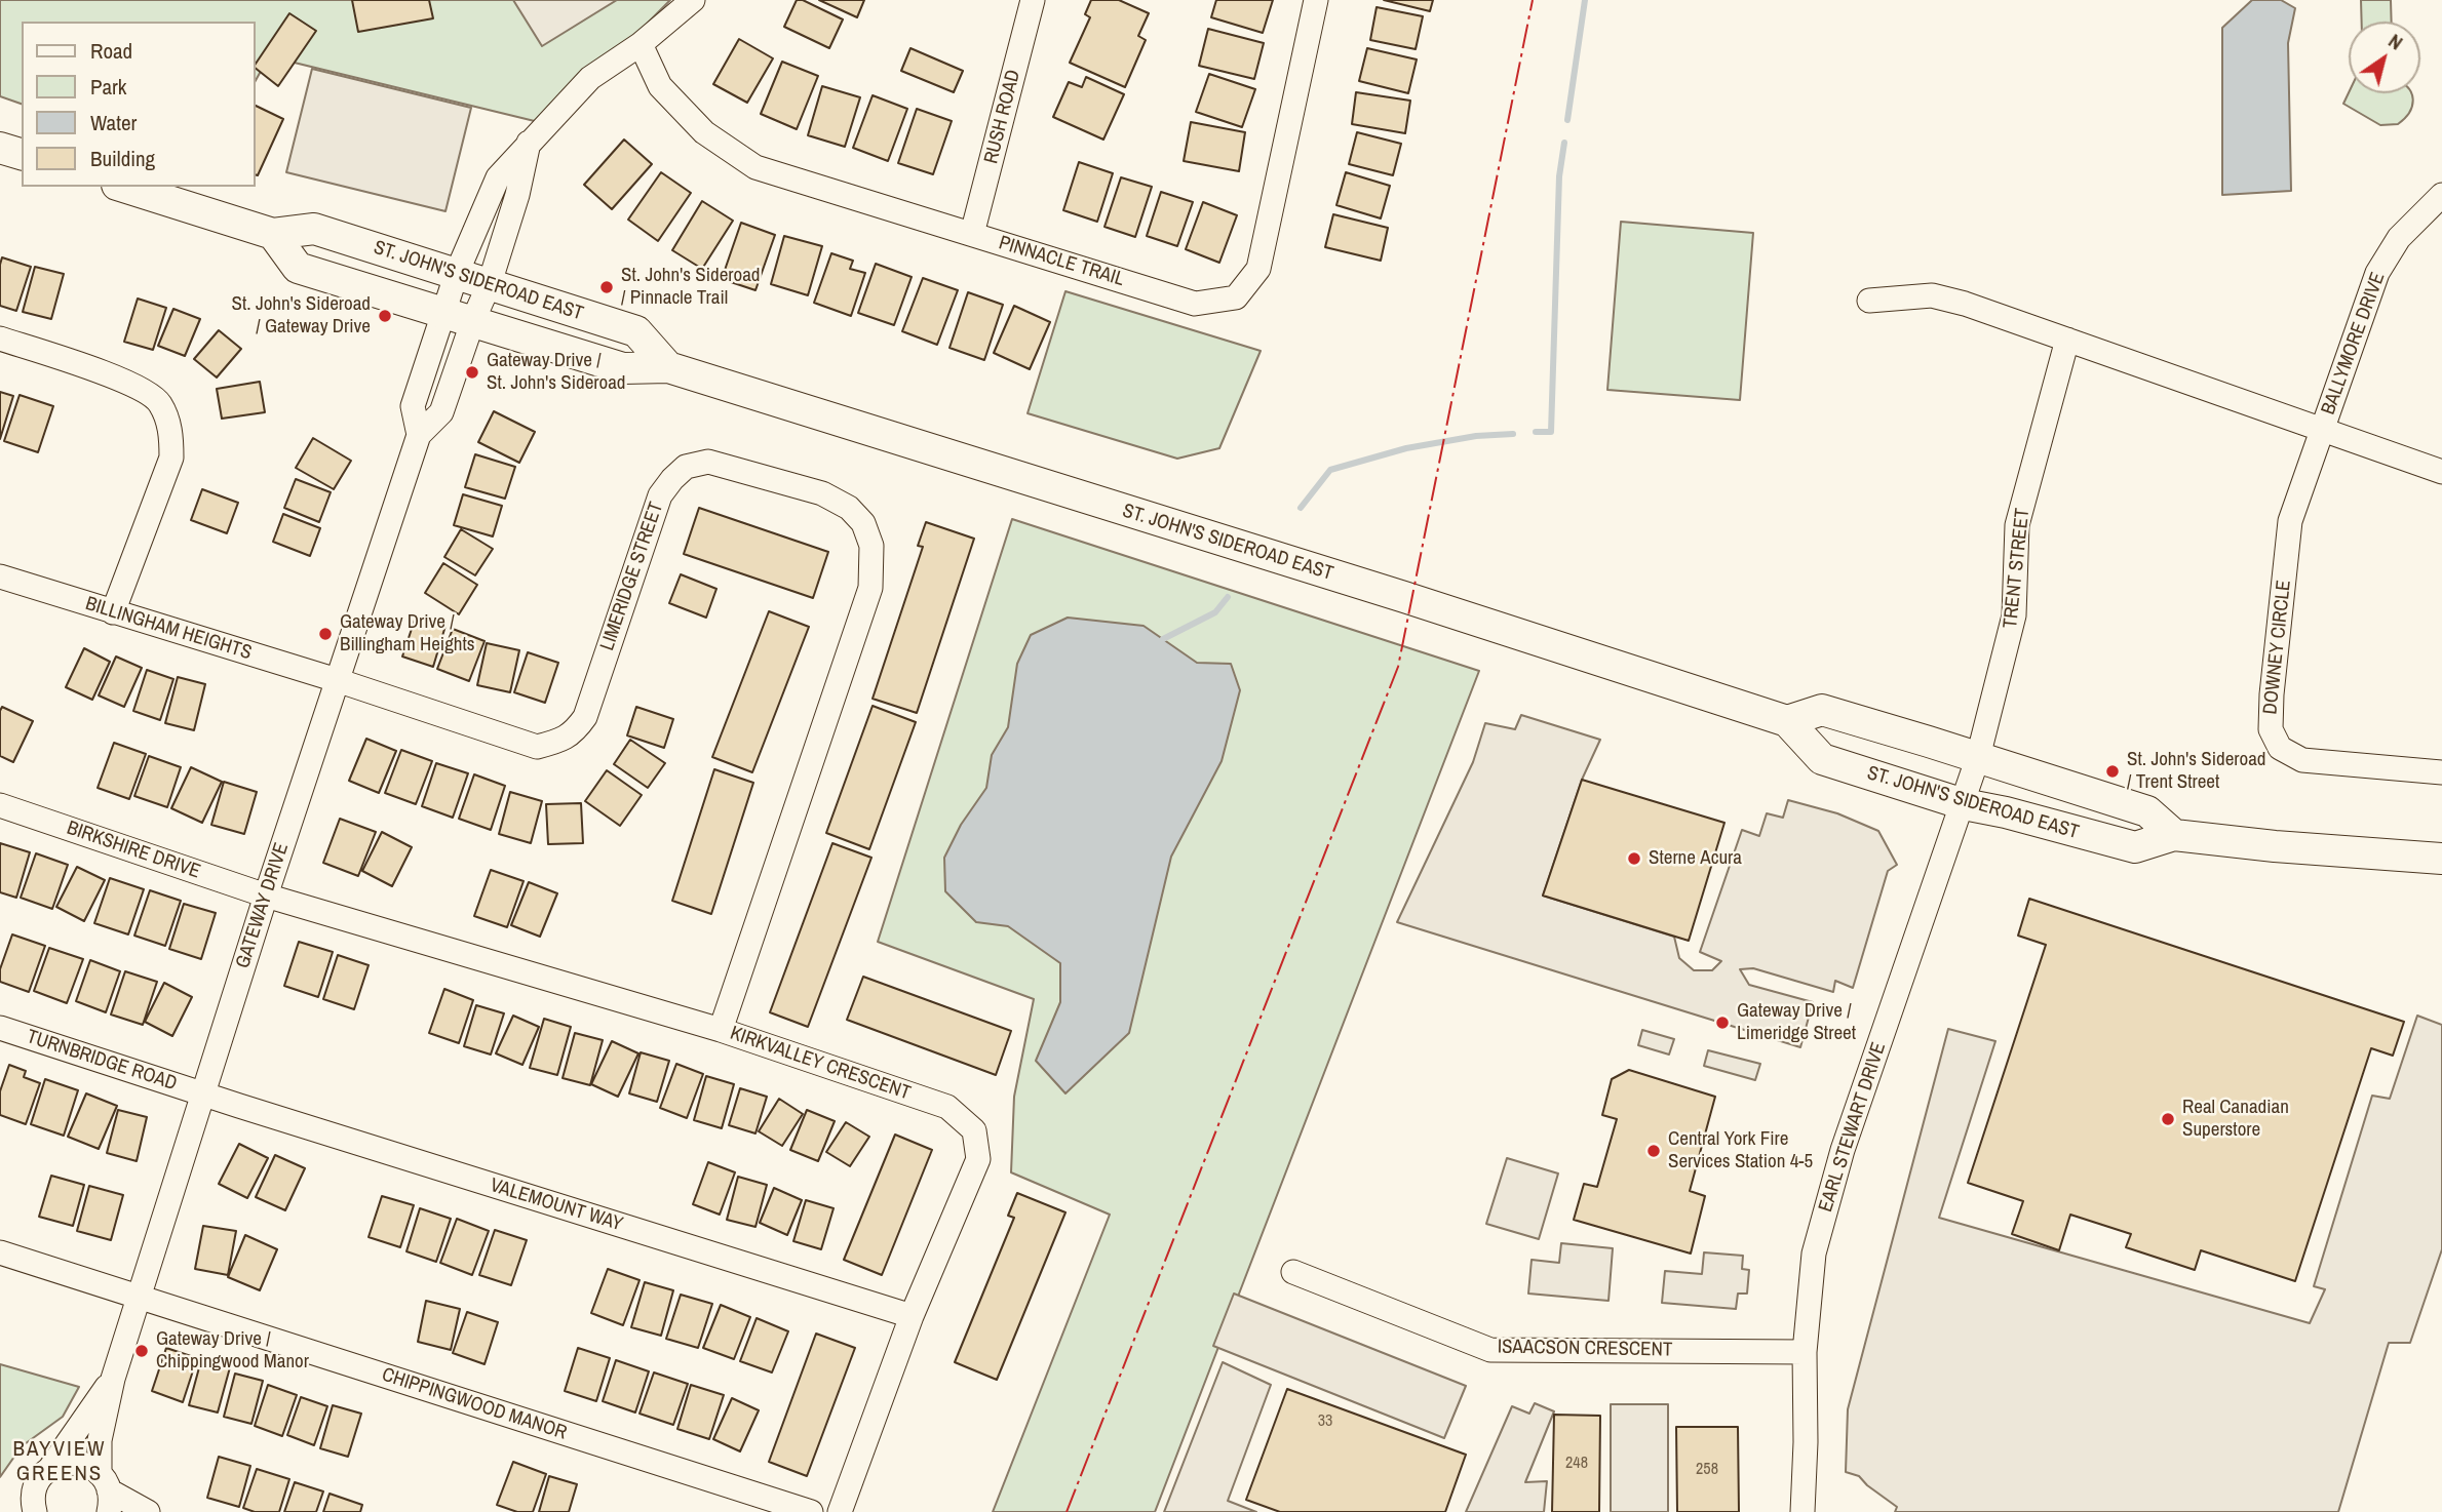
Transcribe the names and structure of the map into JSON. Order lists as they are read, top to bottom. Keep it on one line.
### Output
{"streets":{"main road":["ST. JOHN'S SIDEROAD EAST"],"street":["RUSH ROAD","PINNACLE TRAIL","BALLYMORE DRIVE","TRENT STREET","LIMERIDGE STREET","BILLINGHAM HEIGHTS","DOWNEY CIRCLE","BIRKSHIRE DRIVE","GATEWAY DRIVE","TURNBRIDGE ROAD","KIRKVALLEY CRESCENT","EARL STEWART DRIVE","VALEMOUNT WAY","ISAACSON CRESCENT","CHIPPINGWOOD MANOR"]},"crossings":[["RUSH ROAD","PINNACLE TRAIL"],["ST. JOHN'S SIDEROAD EAST","GATEWAY DRIVE"],["ST. JOHN'S SIDEROAD EAST","EARL STEWART DRIVE"],["BALLYMORE DRIVE","DOWNEY CIRCLE"],["TRENT STREET","EARL STEWART DRIVE"],["LIMERIDGE STREET","BILLINGHAM HEIGHTS"],["LIMERIDGE STREET","GATEWAY DRIVE"],["LIMERIDGE STREET","KIRKVALLEY CRESCENT"],["BILLINGHAM HEIGHTS","GATEWAY DRIVE"],["BIRKSHIRE DRIVE","GATEWAY DRIVE"],["BIRKSHIRE DRIVE","KIRKVALLEY CRESCENT"],["GATEWAY DRIVE","TURNBRIDGE ROAD"],["GATEWAY DRIVE","KIRKVALLEY CRESCENT"],["GATEWAY DRIVE","VALEMOUNT WAY"],["GATEWAY DRIVE","CHIPPINGWOOD MANOR"],["TURNBRIDGE ROAD","VALEMOUNT WAY"],["KIRKVALLEY CRESCENT","VALEMOUNT WAY"],["EARL STEWART DRIVE","ISAACSON CRESCENT"]],"districts":["BAYVIEW GREENS"],"places":["St. John's Sideroad / Pinnacle Trail","St. John's Sideroad / Gateway Drive","Gateway Drive / St. John's Sideroad","Gateway Drive / Billingham Heights","St. John's Sideroad / Trent Street","Sterne Acura","Gateway Drive / Limeridge Street","Real Canadian Superstore","Central York Fire Services Station 4-5","Gateway Drive / Chippingwood Manor"],"house_numbers":["33","248","258"],"legend":["Road","Park","Water","Building"],"north":"top right"}
